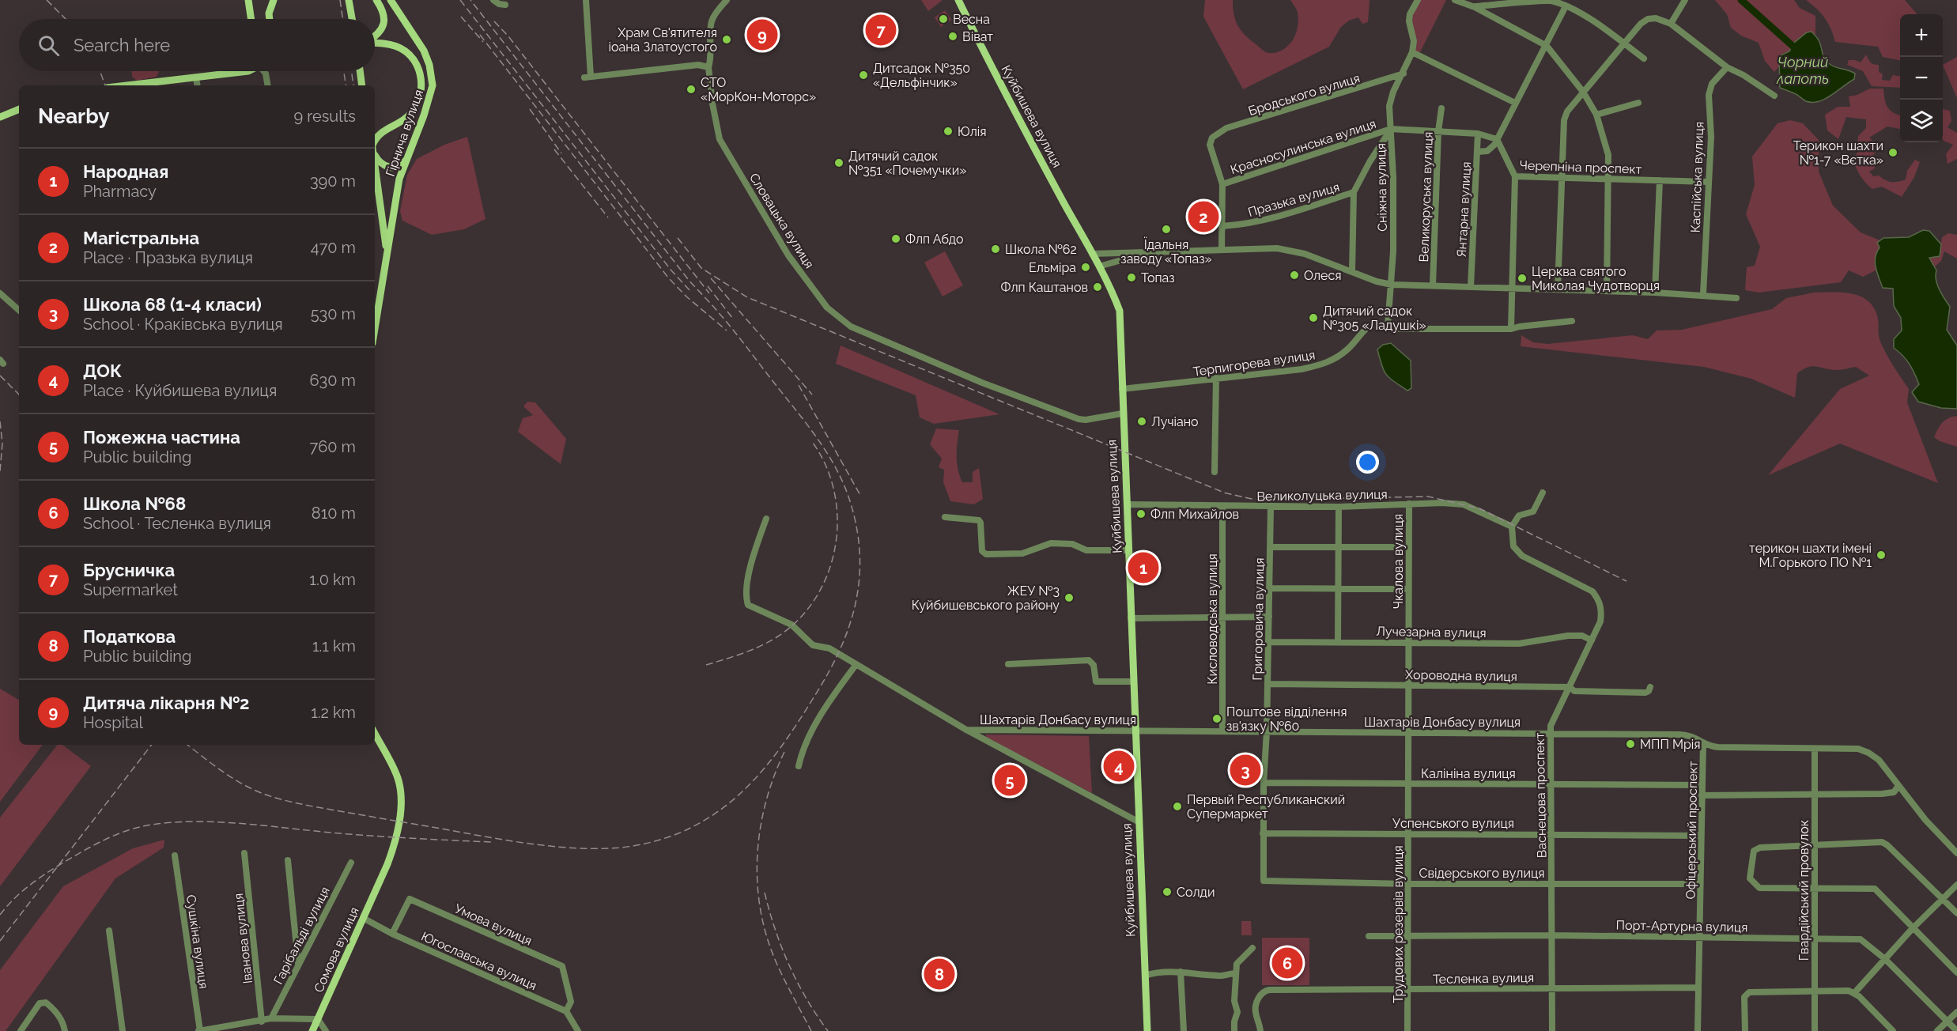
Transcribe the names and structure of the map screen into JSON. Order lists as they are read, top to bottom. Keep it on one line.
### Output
{"streets":{"main road":["Куйбишева вулиця","Гірнича вулиця","Сомова вулиця"],"street":["Бродського вулиця","Красносулинська вулиця","Черепніна проспект","Каспійська вулиця","Сніжна вулиця","Великоруська вулиця","Празька вулиця","Янтарна вулиця","Словацька вулиця","Терпигорева вулиця","Великолуцька вулиця","Чкалова вулиця","Кисловодська вулиця","Григоровича вулиця","Лучезарна вулиця","Хороводна вулиця","Шахтарів Донбасу вулиця","Калініна вулиця","Васнецова проспект","Успенського вулиця","Офіцерський проспект","Свідерського вулиця","Гвардійський провулок","Умова вулиця","Трудових резервів вулиця","Порт-Артурна вулиця","Гарібальді вулиця","Іванова вулиця","Сушкіна вулиця","Югославська вулиця","Тесленка вулиця"]},"crossings":[["Бродського вулиця","Красносулинська вулиця"],["Бродського вулиця","Сніжна вулиця"],["Куйбишева вулиця","Словацька вулиця"],["Куйбишева вулиця","Терпигорева вулиця"],["Куйбишева вулиця","Великолуцька вулиця"],["Куйбишева вулиця","Шахтарів Донбасу вулиця"],["Красносулинська вулиця","Сніжна вулиця"],["Красносулинська вулиця","Празька вулиця"],["Черепніна проспект","Каспійська вулиця"],["Сніжна вулиця","Празька вулиця"],["Сніжна вулиця","Терпигорева вулиця"],["Великолуцька вулиця","Чкалова вулиця"],["Великолуцька вулиця","Кисловодська вулиця"],["Великолуцька вулиця","Григоровича вулиця"],["Великолуцька вулиця","Васнецова проспект"],["Чкалова вулиця","Лучезарна вулиця"],["Чкалова вулиця","Хороводна вулиця"],["Чкалова вулиця","Шахтарів Донбасу вулиця"],["Чкалова вулиця","Трудових резервів вулиця"],["Кисловодська вулиця","Шахтарів Донбасу вулиця"],["Григоровича вулиця","Лучезарна вулиця"],["Григоровича вулиця","Хороводна вулиця"],["Григоровича вулиця","Шахтарів Донбасу вулиця"],["Григоровича вулиця","Калініна вулиця"],["Григоровича вулиця","Успенського вулиця"],["Григоровича вулиця","Свідерського вулиця"],["Лучезарна вулиця","Васнецова проспект"],["Хороводна вулиця","Васнецова проспект"],["Шахтарів Донбасу вулиця","Васнецова проспект"],["Шахтарів Донбасу вулиця","Офіцерський проспект"],["Шахтарів Донбасу вулиця","Гвардійський провулок"],["Шахтарів Донбасу вулиця","Трудових резервів вулиця"],["Калініна вулиця","Васнецова проспект"],["Калініна вулиця","Офіцерський проспект"],["Калініна вулиця","Трудових резервів вулиця"],["Васнецова проспект","Успенського вулиця"],["Васнецова проспект","Свідерського вулиця"],["Васнецова проспект","Порт-Артурна вулиця"],["Васнецова проспект","Тесленка вулиця"],["Успенського вулиця","Офіцерський проспект"],["Успенського вулиця","Трудових резервів вулиця"],["Офіцерський проспект","Свідерського вулиця"],["Офіцерський проспект","Порт-Артурна вулиця"],["Офіцерський проспект","Тесленка вулиця"],["Свідерського вулиця","Трудових резервів вулиця"],["Гвардійський провулок","Порт-Артурна вулиця"],["Умова вулиця","Югославська вулиця"],["Трудових резервів вулиця","Порт-Артурна вулиця"],["Трудових резервів вулиця","Тесленка вулиця"],["Сомова вулиця","Югославська вулиця"]],"water":["Чорний лапоть"],"places":["Весна","Віват","Храм Св'ятителя іоана Златоустого","Дитсадок №350 «Дельфінчик»","СТО «МорКон-Моторс»","Юлія","Терикон шахти №1-7 «Вєтка»","Дитячий садок №351 «Почемучки»","Їдальня заводу «Топаз»","Флп Абдо","Школа №62","Ельміра","Олеся","Топаз","Церква святого Миколая Чудотворця","Флп Каштанов","Дитячий садок №305 «Ладушкі»","Лучіано","Флп Михайлов","терикон шахти імені М.Горького ПО №1","ЖЕУ №3 Куйбишевського району","Поштове відділення зв'язку №60","МПП Мрія","Первый Республиканский Супермаркет","Солди"],"page":{"pins":["7","9","2","1","4","3","5","6","8"],"map_buttons":["+","−"],"search":"Search here","heading":["Nearby","9 results"],"list":[{"mark":"1","name":"Народная","note":"Pharmacy","value":"390 m"},{"mark":"2","name":"Магістральна","note":"Place · Празька вулиця","value":"470 m"},{"mark":"3","name":"Школа 68 (1-4 класи)","note":"School · Краківська вулиця","value":"530 m"},{"mark":"4","name":"ДОК","note":"Place · Куйбишева вулиця","value":"630 m"},{"mark":"5","name":"Пожежна частина","note":"Public building","value":"760 m"},{"mark":"6","name":"Школа №68","note":"School · Тесленка вулиця","value":"810 m"},{"mark":"7","name":"Брусничка","note":"Supermarket","value":"1.0 km"},{"mark":"8","name":"Податкова","note":"Public building","value":"1.1 km"},{"mark":"9","name":"Дитяча лікарня №2","note":"Hospital","value":"1.2 km"}]}}
